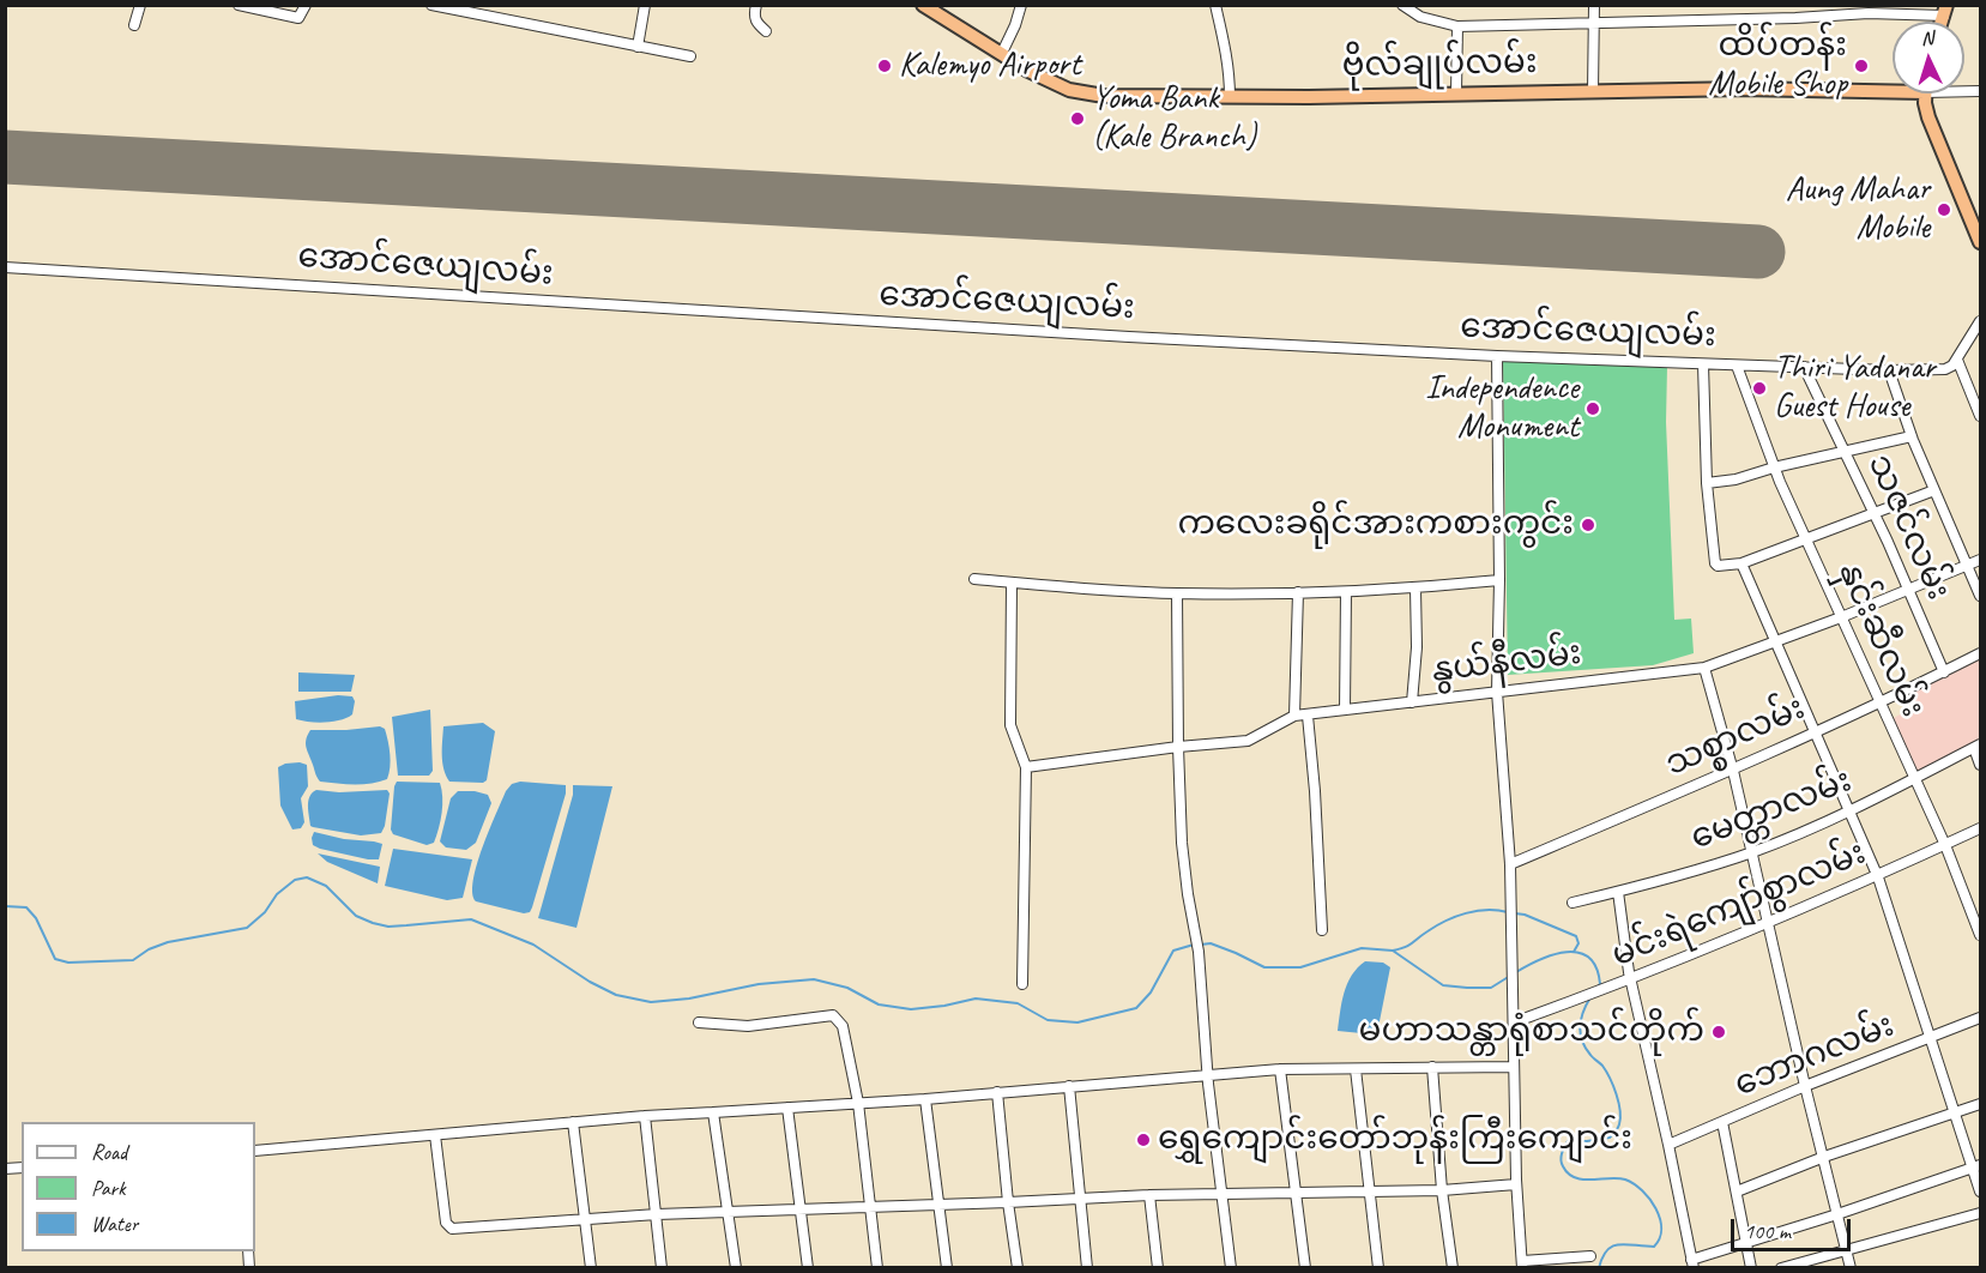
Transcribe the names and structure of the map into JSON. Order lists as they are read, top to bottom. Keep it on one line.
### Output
{"streets":{"highway":["ဗိုလ်ချုပ်လမ်း"],"street":["အောင်ဇေယျလမ်း","သဇင်လမ်း","နှင်းဆီလမ်း","နွယ်နီလမ်း","သစ္စာလမ်း","မေတ္တာလမ်း","မင်းရဲကျော်စွာလမ်း","ဘောဂလမ်း"]},"crossings":[["အောင်ဇေယျလမ်း","သဇင်လမ်း"],["အောင်ဇေယျလမ်း","နှင်းဆီလမ်း"],["သဇင်လမ်း","နွယ်နီလမ်း"],["သဇင်လမ်း","သစ္စာလမ်း"],["နှင်းဆီလမ်း","နွယ်နီလမ်း"],["နှင်းဆီလမ်း","သစ္စာလမ်း"],["နှင်းဆီလမ်း","မေတ္တာလမ်း"],["နှင်းဆီလမ်း","မင်းရဲကျော်စွာလမ်း"]],"places":["Kalemyo Airport","ထိပ်တန်း Mobile Shop","Yoma Bank (Kale Branch)","Aung Mahar Mobile","Thiri Yadanar Guest House","Independence Monument","ကလေးခရိုင်အားကစားကွင်း","မဟာသန္တာရုံစာသင်တိုက်","ရွှေကျောင်းတော်ဘုန်းကြီးကျောင်း"],"legend":["Road","Park","Water"],"scale_bar":"100 m","north":"top"}
